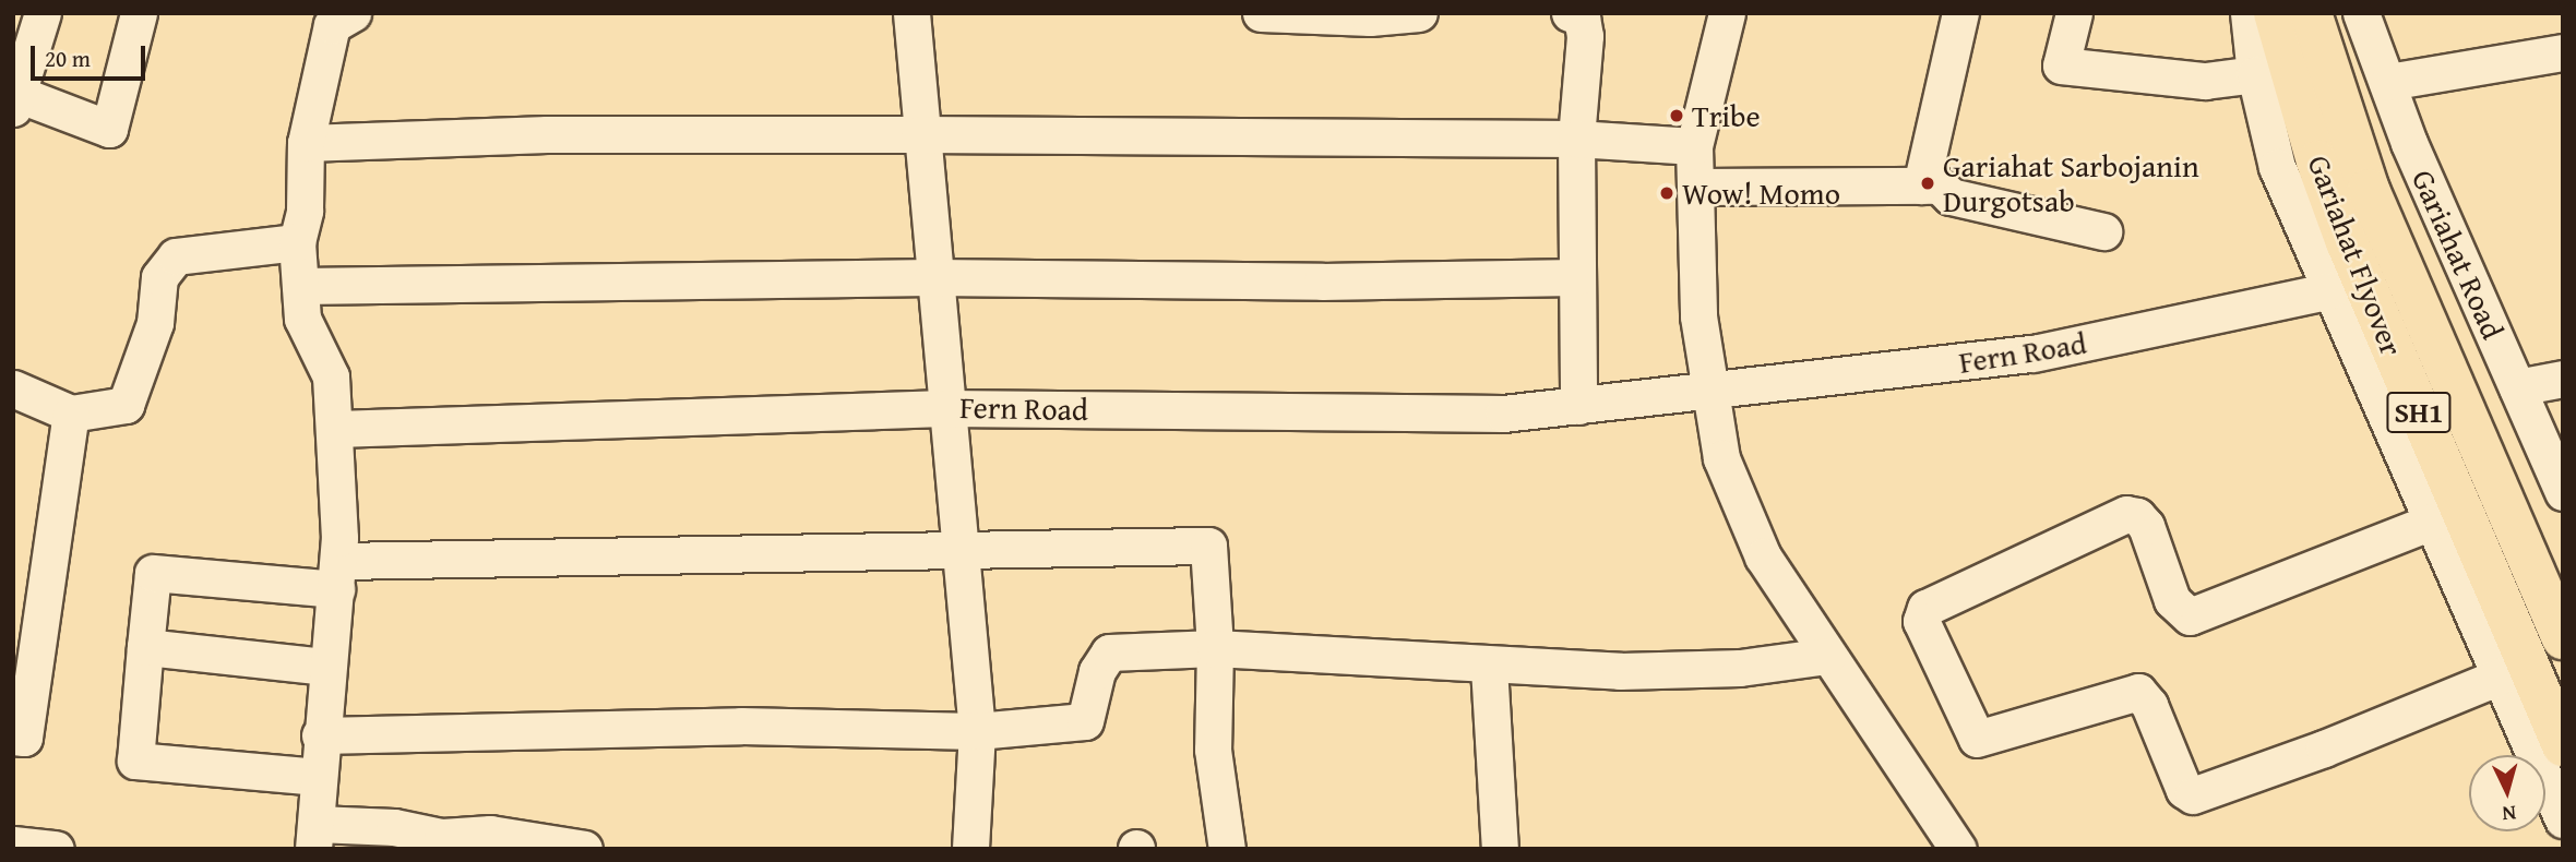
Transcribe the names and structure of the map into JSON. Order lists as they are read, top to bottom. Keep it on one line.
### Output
{"streets":{"main road":["Gariahat Flyover","SH1"],"street":["Gariahat Road","Fern Road"]},"places":["Tribe","Gariahat Sarbojanin Durgotsab","Wow! Momo"],"scale_bar":"20 m","north":"bottom"}
